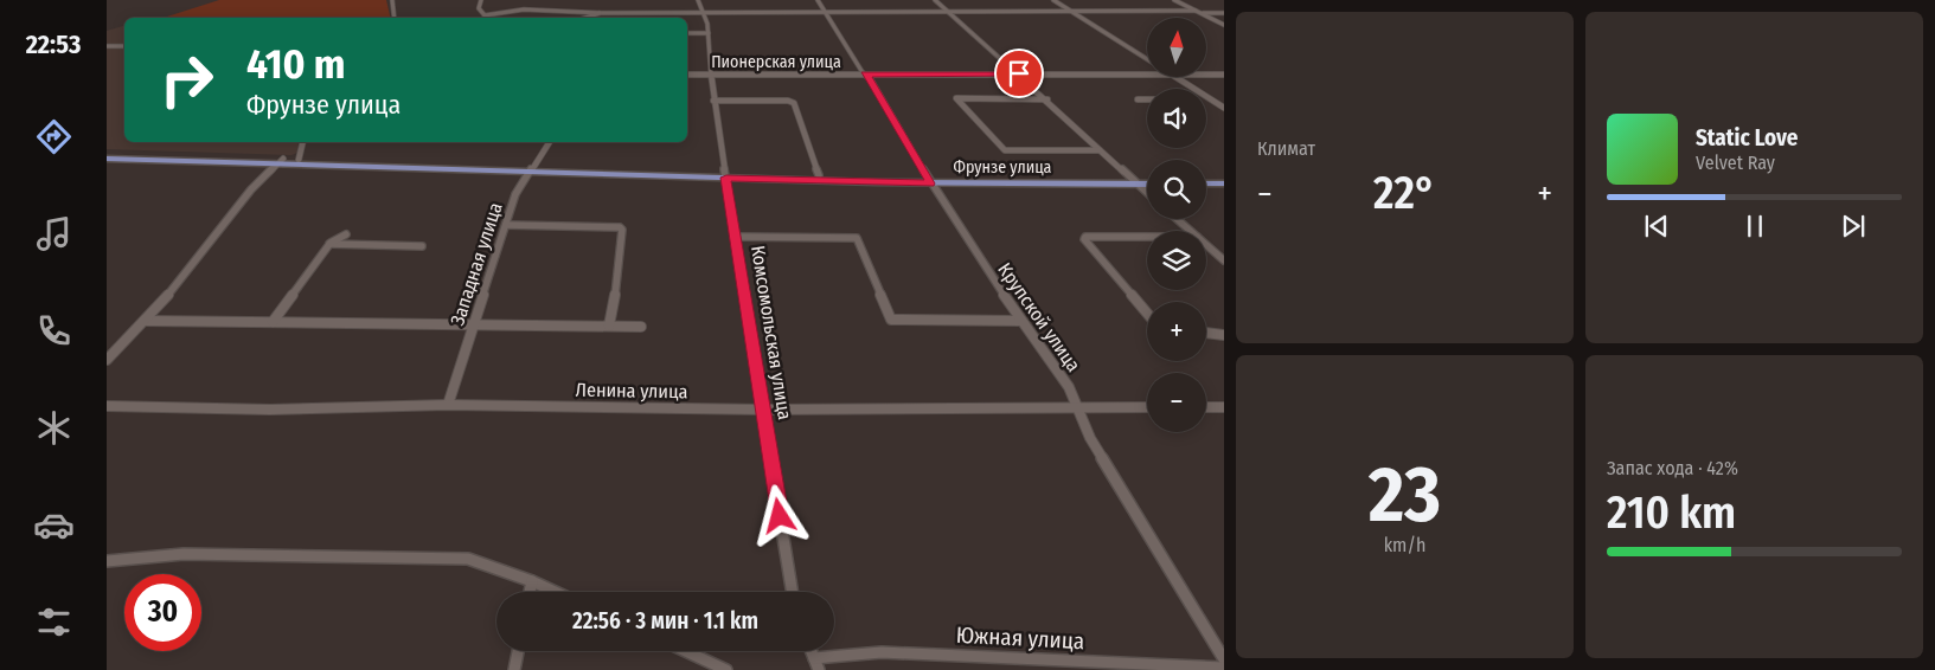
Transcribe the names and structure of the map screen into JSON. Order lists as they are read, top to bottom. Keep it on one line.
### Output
{"streets":{"main road":["Фрунзе улица"],"street":["Пионерская улица","Западная улица","Крупской улица","Комсомольская улица","Ленина улица","Южная улица"]},"crossings":[["Пионерская улица","Крупской улица"],["Пионерская улица","Комсомольская улица"],["Фрунзе улица","Западная улица"],["Фрунзе улица","Крупской улица"],["Фрунзе улица","Комсомольская улица"],["Западная улица","Ленина улица"],["Крупской улица","Ленина улица"],["Комсомольская улица","Ленина улица"]],"north":"top","page":{"tabs":"22:53","tile":["Климат",["23","km/h"],["Запас хода · 42%","210 km"]],"map_buttons":["+","−"],"turn":["410 m","Фрунзе улица"],"song":["Static Love","Velvet Ray"],"heat":["−","22°","+"],"limit":"30","trip":"22:56 · 3 мин · 1.1 km"}}
